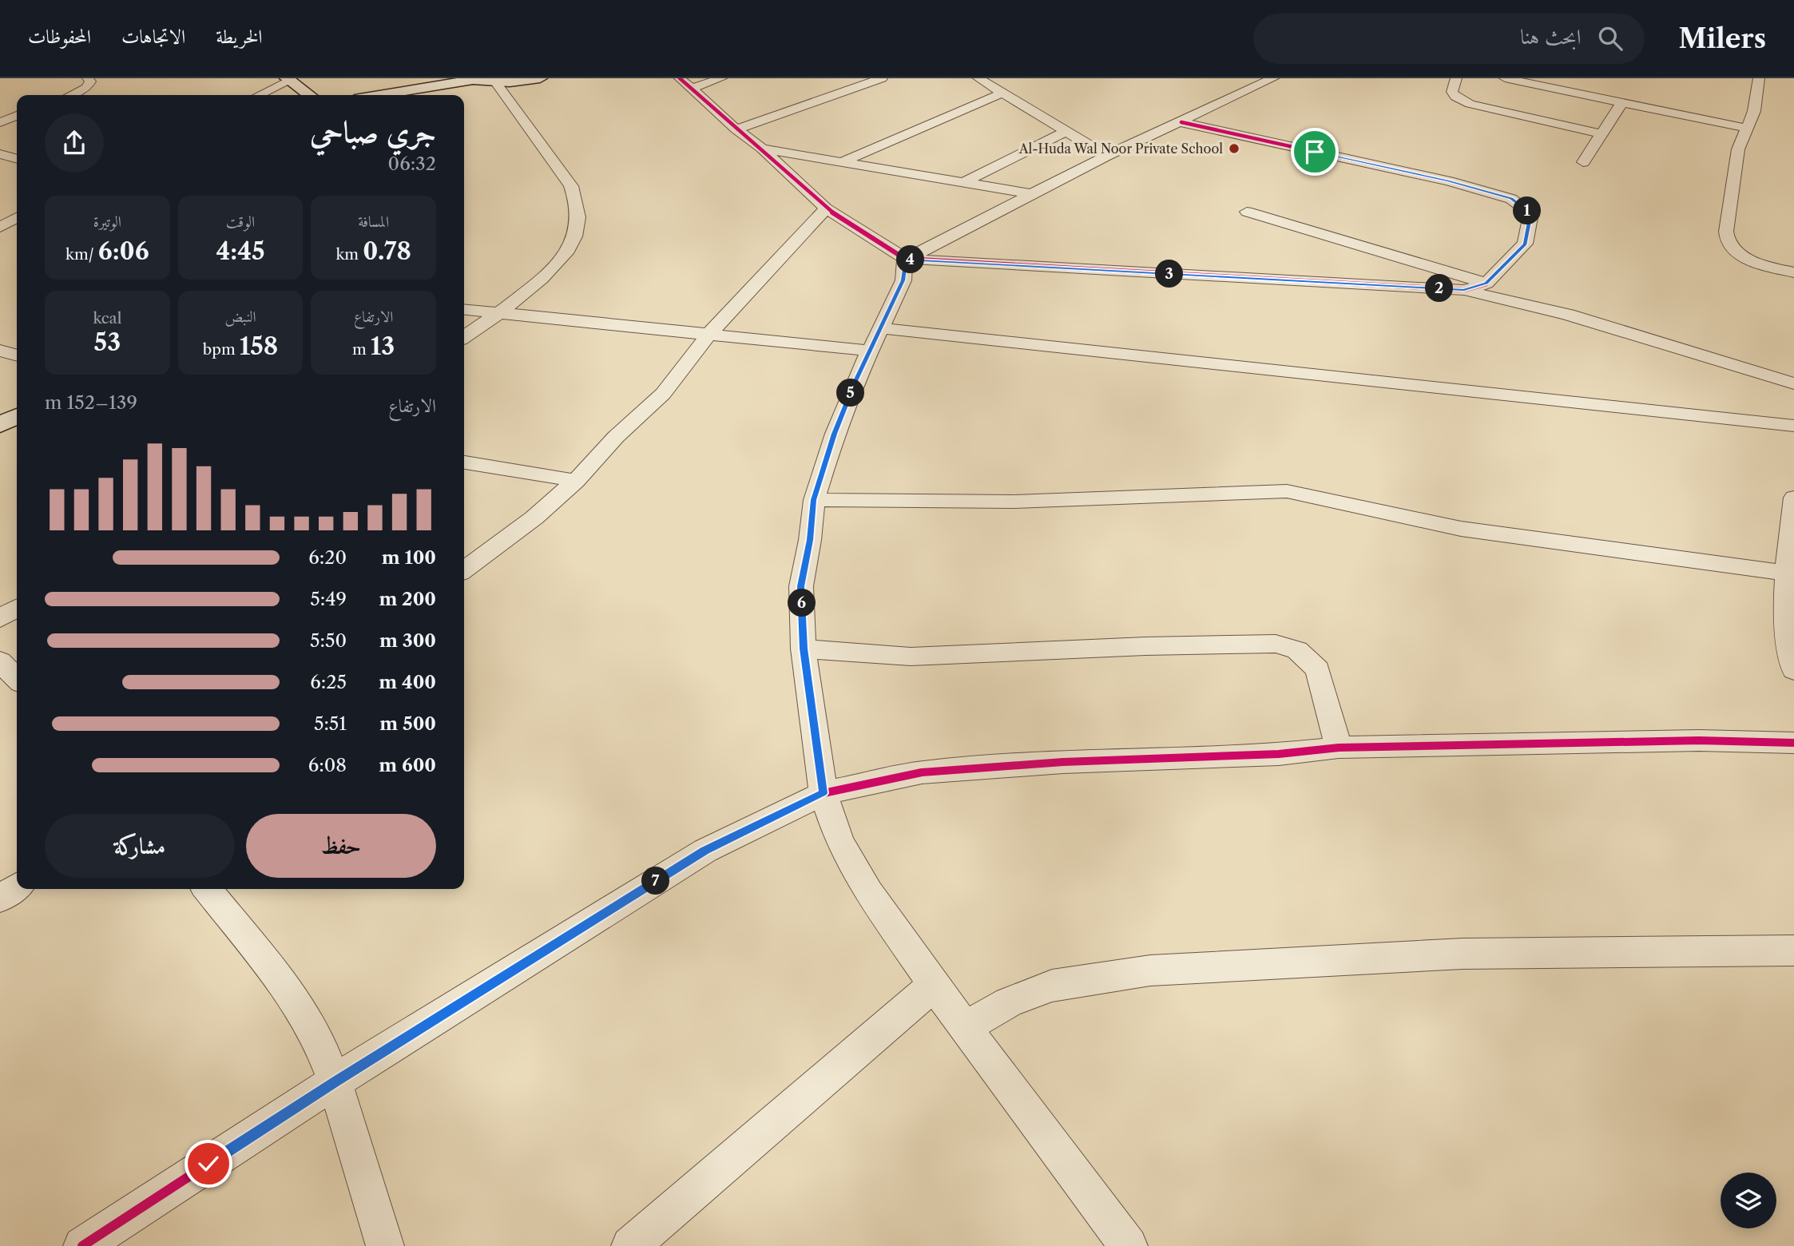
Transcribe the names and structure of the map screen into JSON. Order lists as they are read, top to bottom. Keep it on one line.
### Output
{"places":["Al-Huda Wal Noor Private School"],"page":{"header":"Milers","search":"ابحث هنا","nav":["الخريطة","الاتجاهات","المحفوظات"],"heading":["جري صباحي","06:32"],"stats":[["المسافة","0.78 km"],["الوقت","4:45"],["الوتيرة","6:06 /km"],["الارتفاع","13 m"],["النبض","158 bpm"],["kcal","53"]],"pins":["1","4","3","2","5","6","7"],"chart":["الارتفاع","139–152 m"],"list":[{"name":"100 m","note":"6:20"},{"name":"200 m","note":"5:49"},{"name":"300 m","note":"5:50"},{"name":"400 m","note":"6:25"},{"name":"500 m","note":"5:51"},{"name":"600 m","note":"6:08"}],"buttons":["حفظ","مشاركة"]}}
